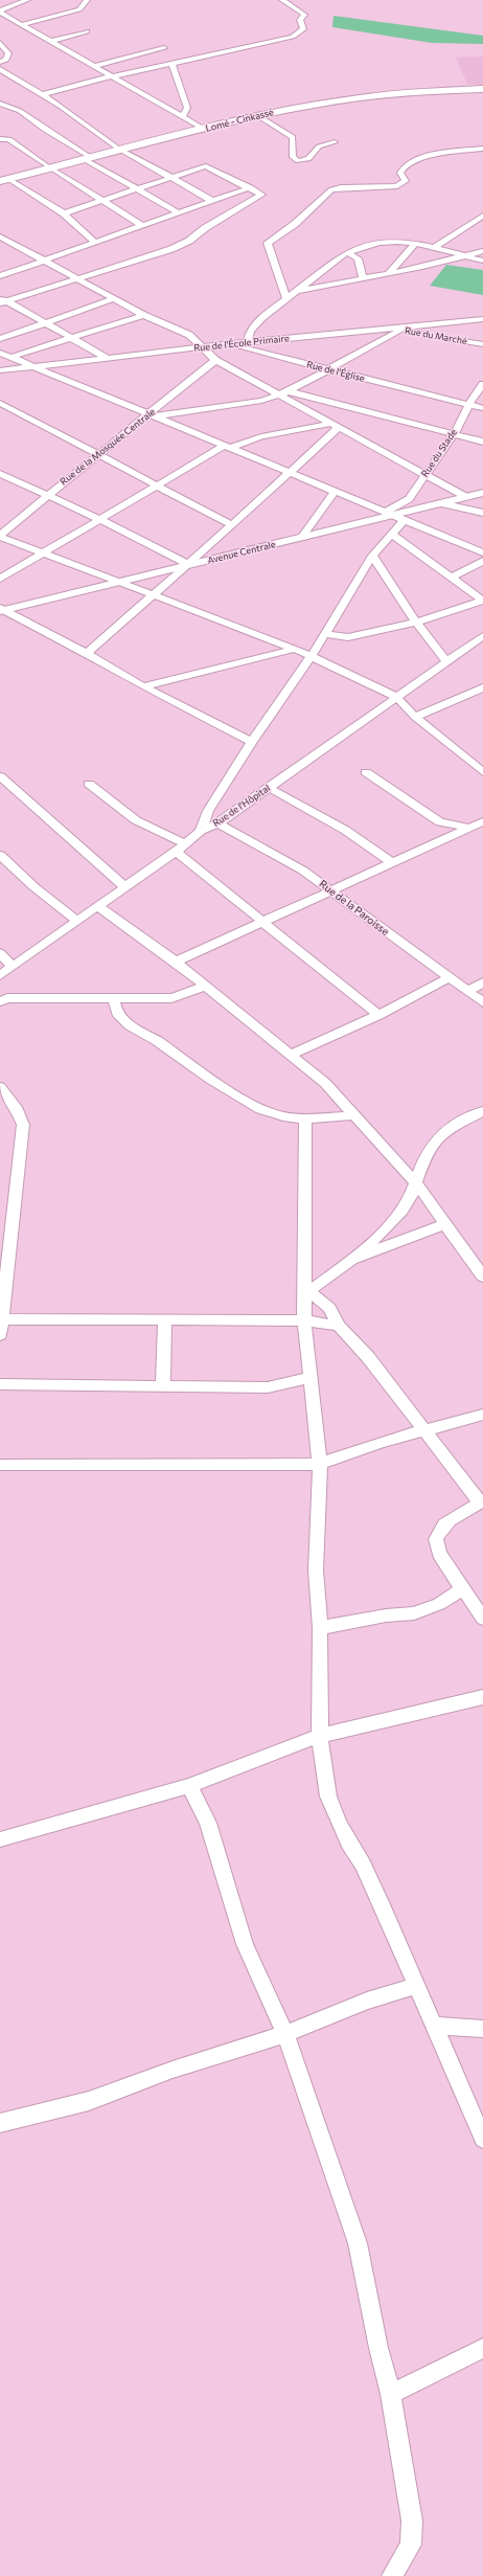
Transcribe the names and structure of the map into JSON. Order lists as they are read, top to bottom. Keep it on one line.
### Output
{"streets":{"highway":["Lomé - Cinkassé"],"main road":["Avenue Centrale"],"street":["Rue du Marché","Rue de l'École Primaire","Rue de l'Église","Rue de la Mosquée Centrale","Rue du Stade","Rue de l'Hôpital","Rue de la Paroisse"]},"crossings":[["Rue du Marché","Rue de l'École Primaire"],["Rue de l'École Primaire","Rue de l'Église"],["Rue de l'Église","Rue du Stade"],["Rue du Stade","Avenue Centrale"],["Rue de l'Hôpital","Rue de la Paroisse"]]}
